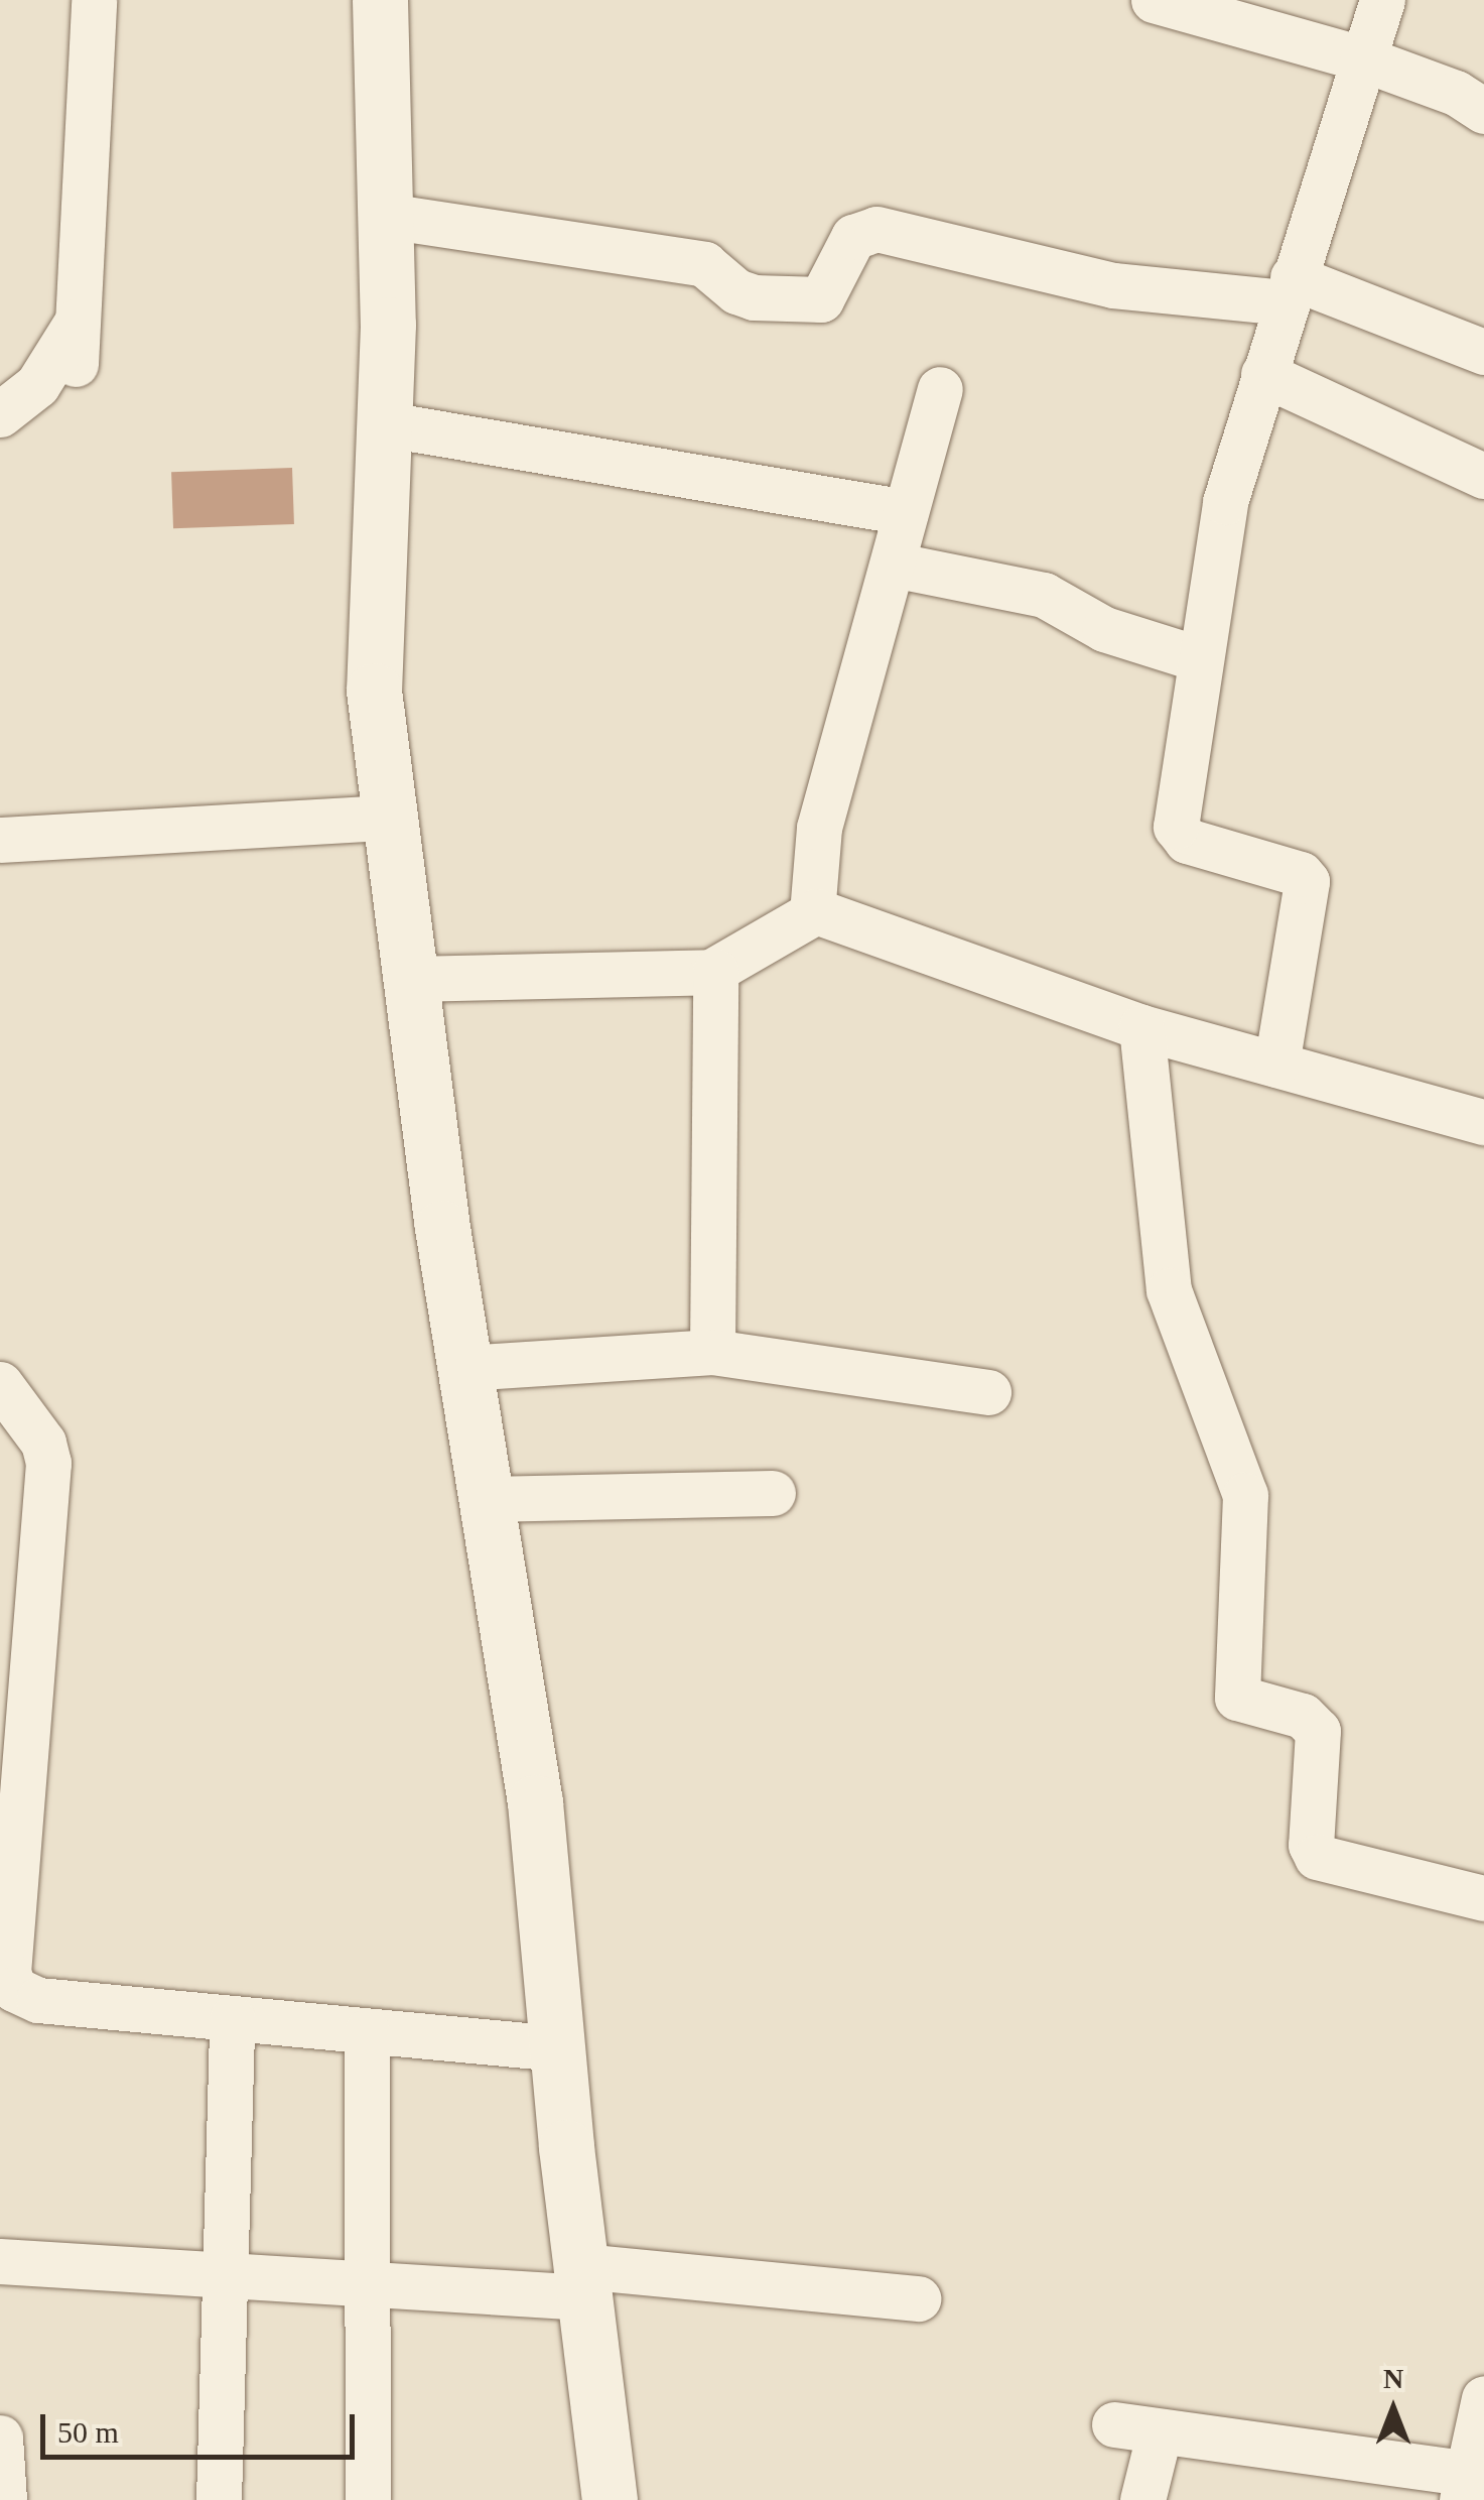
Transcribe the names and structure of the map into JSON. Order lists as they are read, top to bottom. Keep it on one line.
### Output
{"scale_bar":"50 m","north":"top"}
